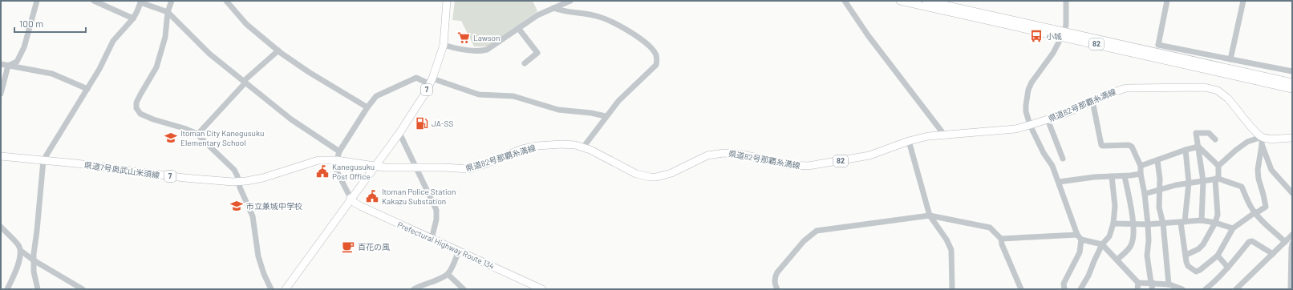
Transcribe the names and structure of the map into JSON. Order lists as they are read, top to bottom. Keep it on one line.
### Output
{"streets":{"main road":["82","7","県道82号那覇糸満線","県道7号奥武山米須線","Prefectural Highway Route 134"]},"crossings":[["7","県道82号那覇糸満線"],["7","県道7号奥武山米須線"],["7","Prefectural Highway Route 134"],["県道82号那覇糸満線","県道7号奥武山米須線"]],"places":{"bus stop":["小城"],"supermarket":["Lawson"],"fuel station":["JA-SS"],"school or university":["Itoman City Kanegusuku Elementary School","市立兼城中学校"],"public building":["Kanegusuku Post Office","Itoman Police Station Kakazu Substation"],"cafe":["百花の風"]},"scale_bar":"100 m"}
